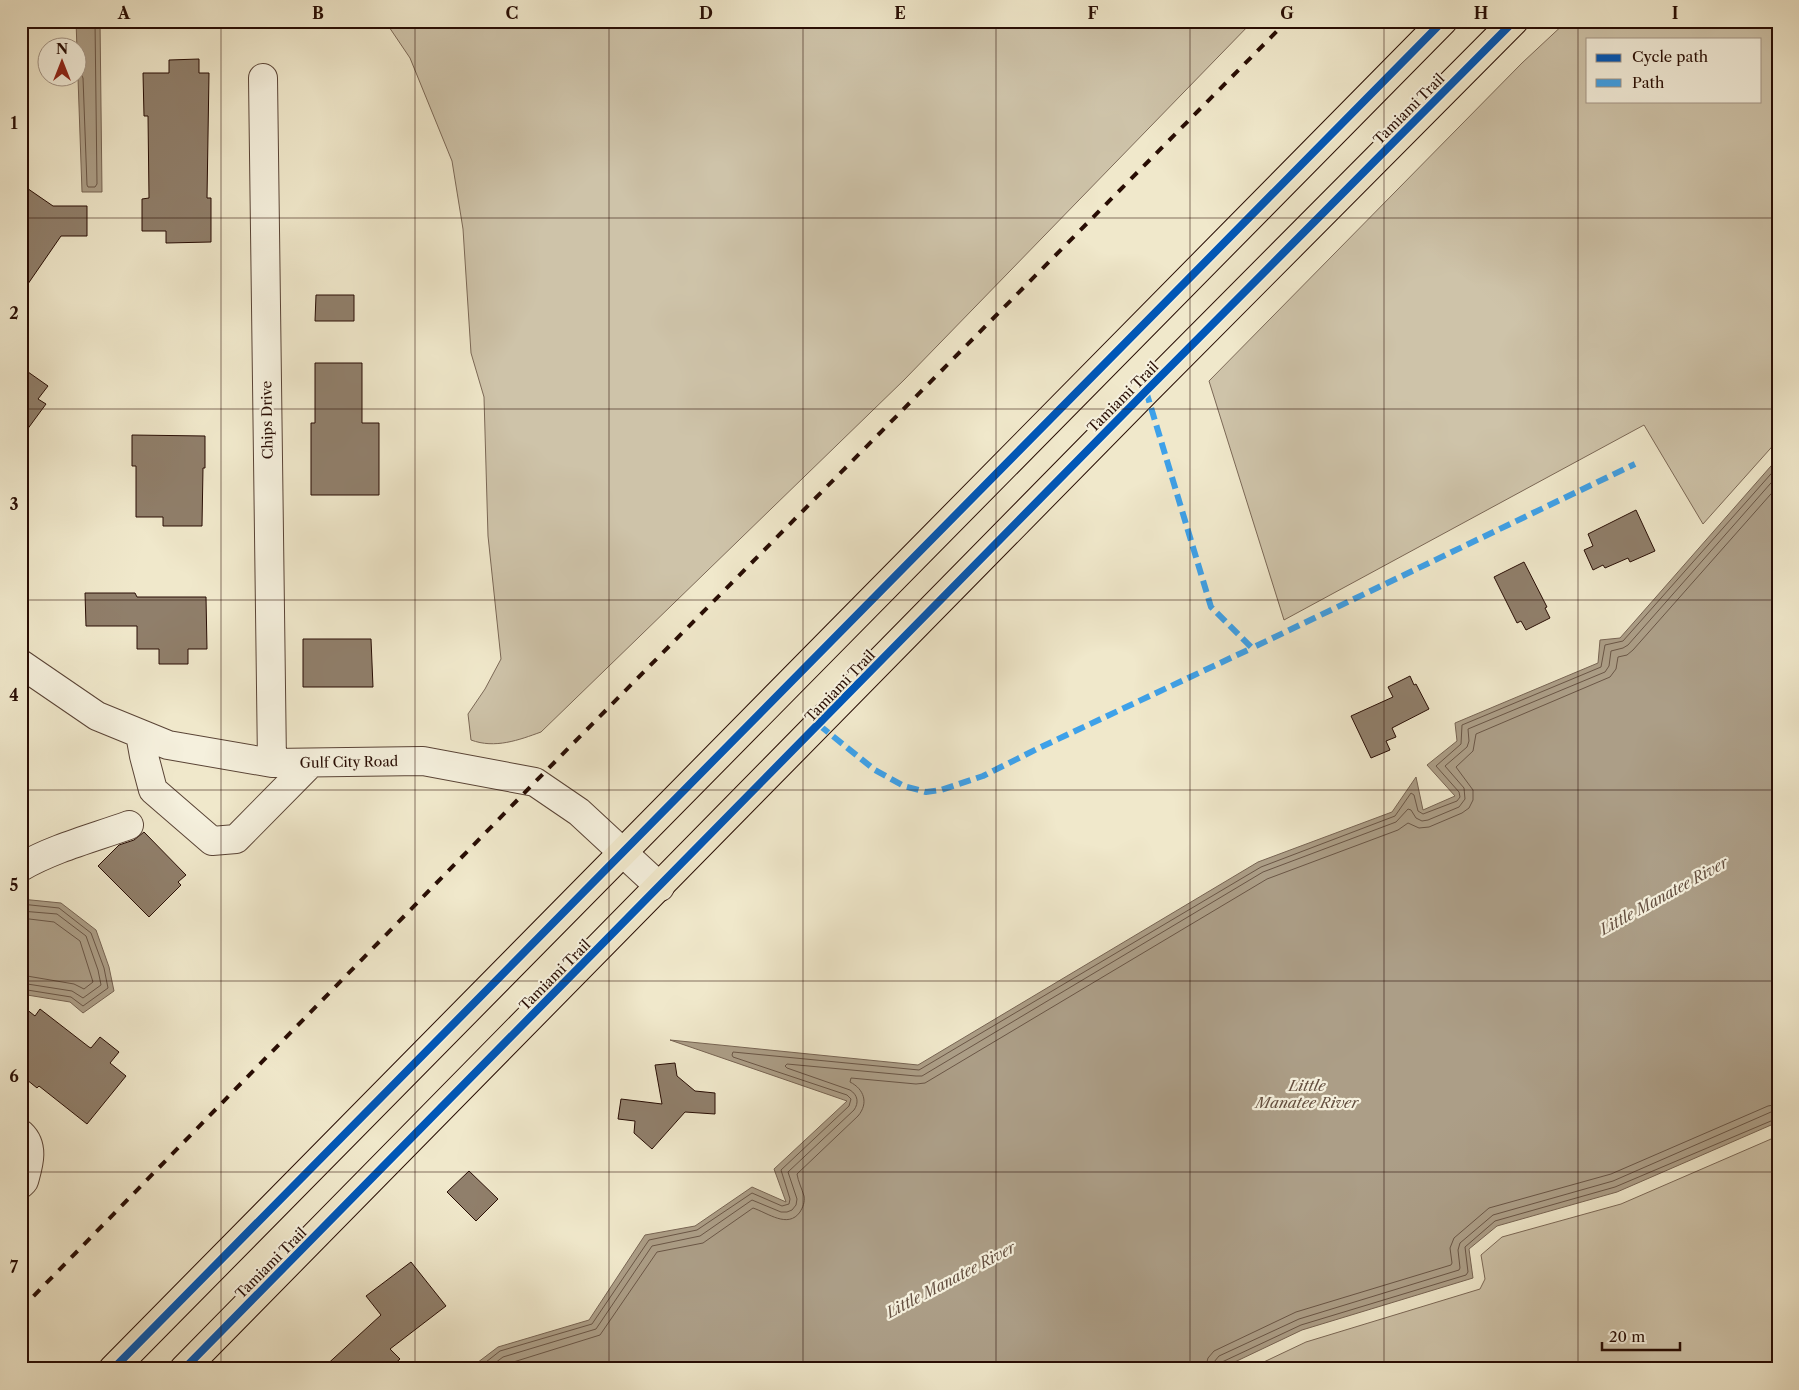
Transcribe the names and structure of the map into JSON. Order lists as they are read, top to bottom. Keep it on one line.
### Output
{"streets":{"main road":["Tamiami Trail"],"street":["Chips Drive","Gulf City Road"]},"crossings":[["Tamiami Trail","Gulf City Road"],["Chips Drive","Gulf City Road"]],"water":["Little Manatee River"],"legend":["Cycle path","Path"],"scale_bar":"20 m","north":"top","grid":{"columns":["A","B","C","D","E","F","G","H","I"],"rows":["1","2","3","4","5","6","7"]}}
